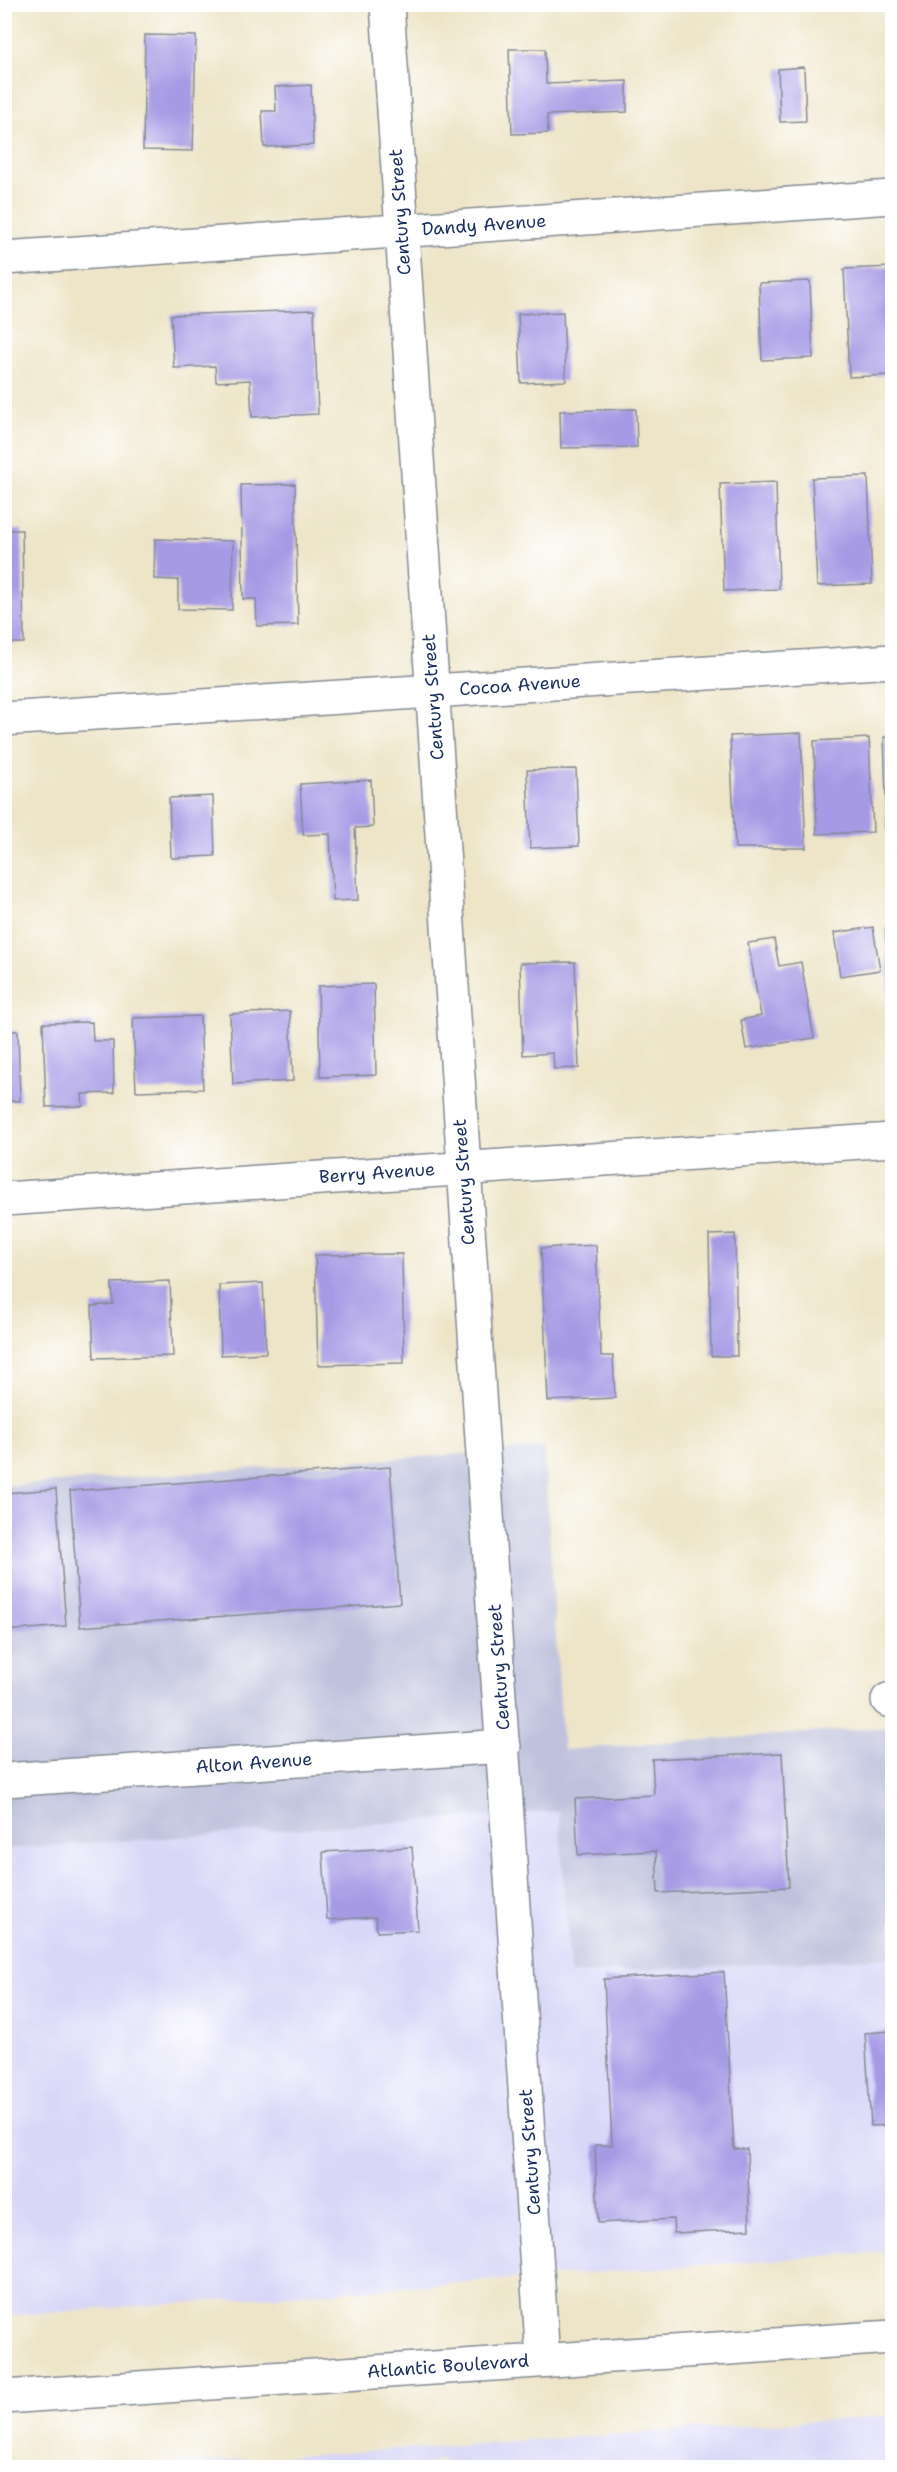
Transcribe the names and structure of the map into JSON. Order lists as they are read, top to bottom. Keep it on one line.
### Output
{"streets":{"street":["Century Street","Dandy Avenue","Cocoa Avenue","Berry Avenue","Alton Avenue","Atlantic Boulevard"]},"crossings":[["Century Street","Dandy Avenue"],["Century Street","Cocoa Avenue"],["Century Street","Berry Avenue"],["Century Street","Alton Avenue"],["Century Street","Atlantic Boulevard"]]}
